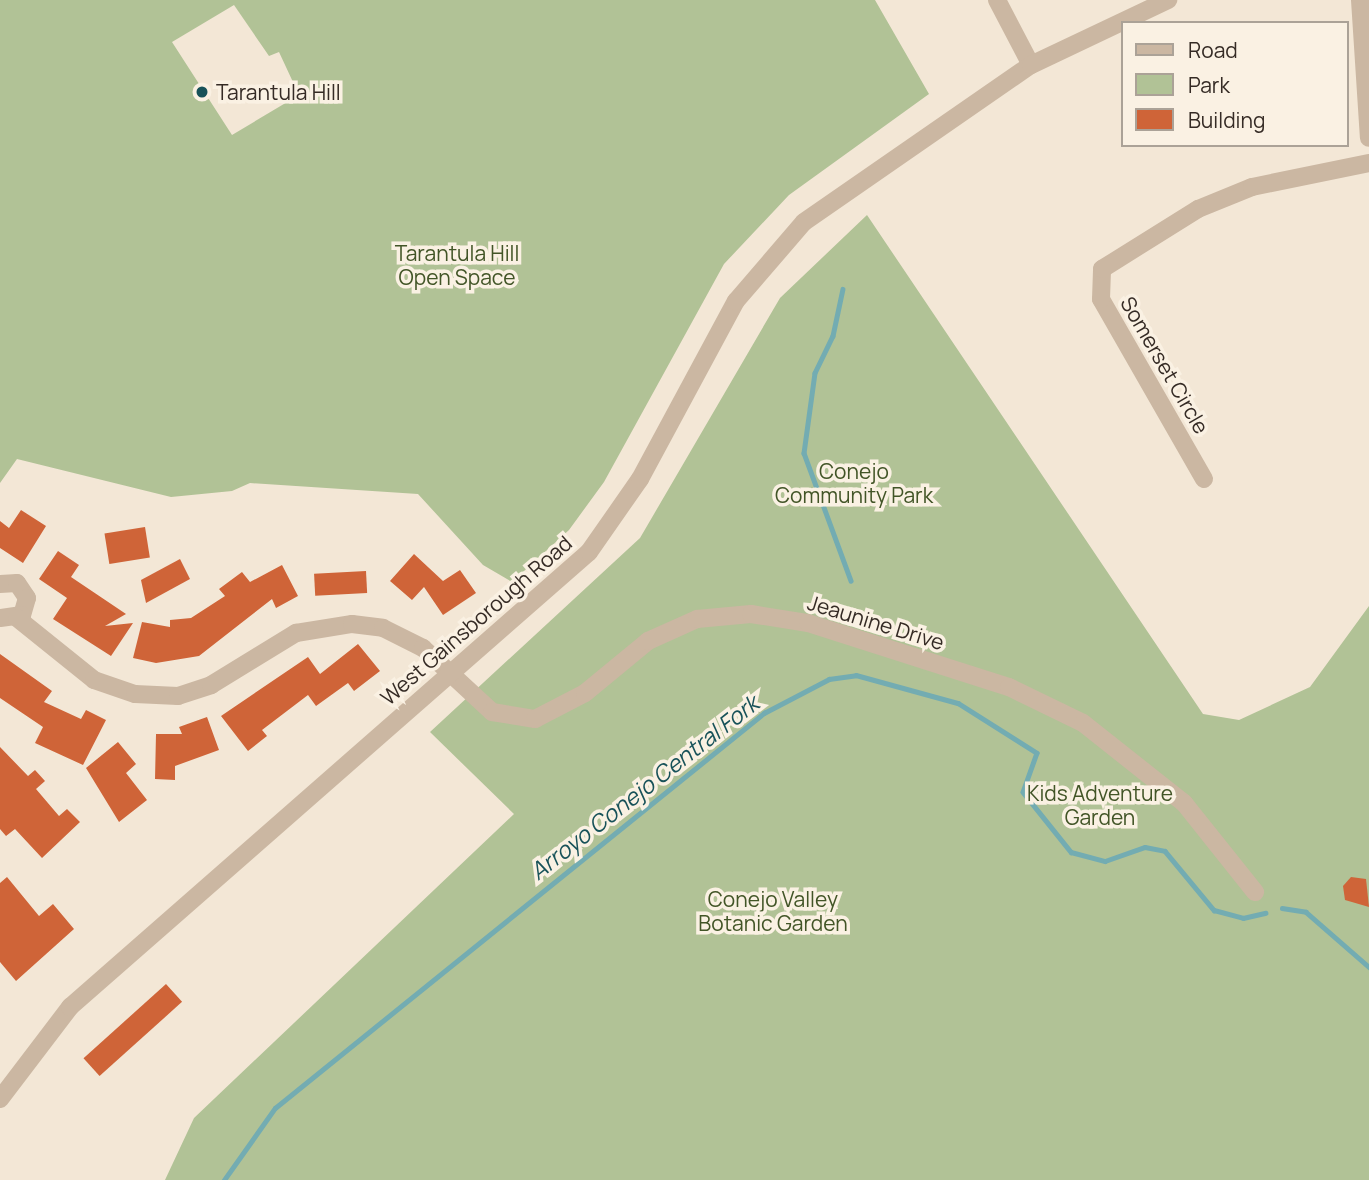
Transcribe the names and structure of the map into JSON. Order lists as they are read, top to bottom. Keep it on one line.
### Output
{"streets":{"street":["Somerset Circle","West Gainsborough Road","Jeaunine Drive"]},"crossings":[["West Gainsborough Road","Jeaunine Drive"]],"water":["Arroyo Conejo Central Fork"],"parks":["Tarantula Hill Open Space","Conejo Community Park","Kids Adventure Garden","Conejo Valley Botanic Garden"],"places":["Tarantula Hill"],"legend":["Road","Park","Building"]}
